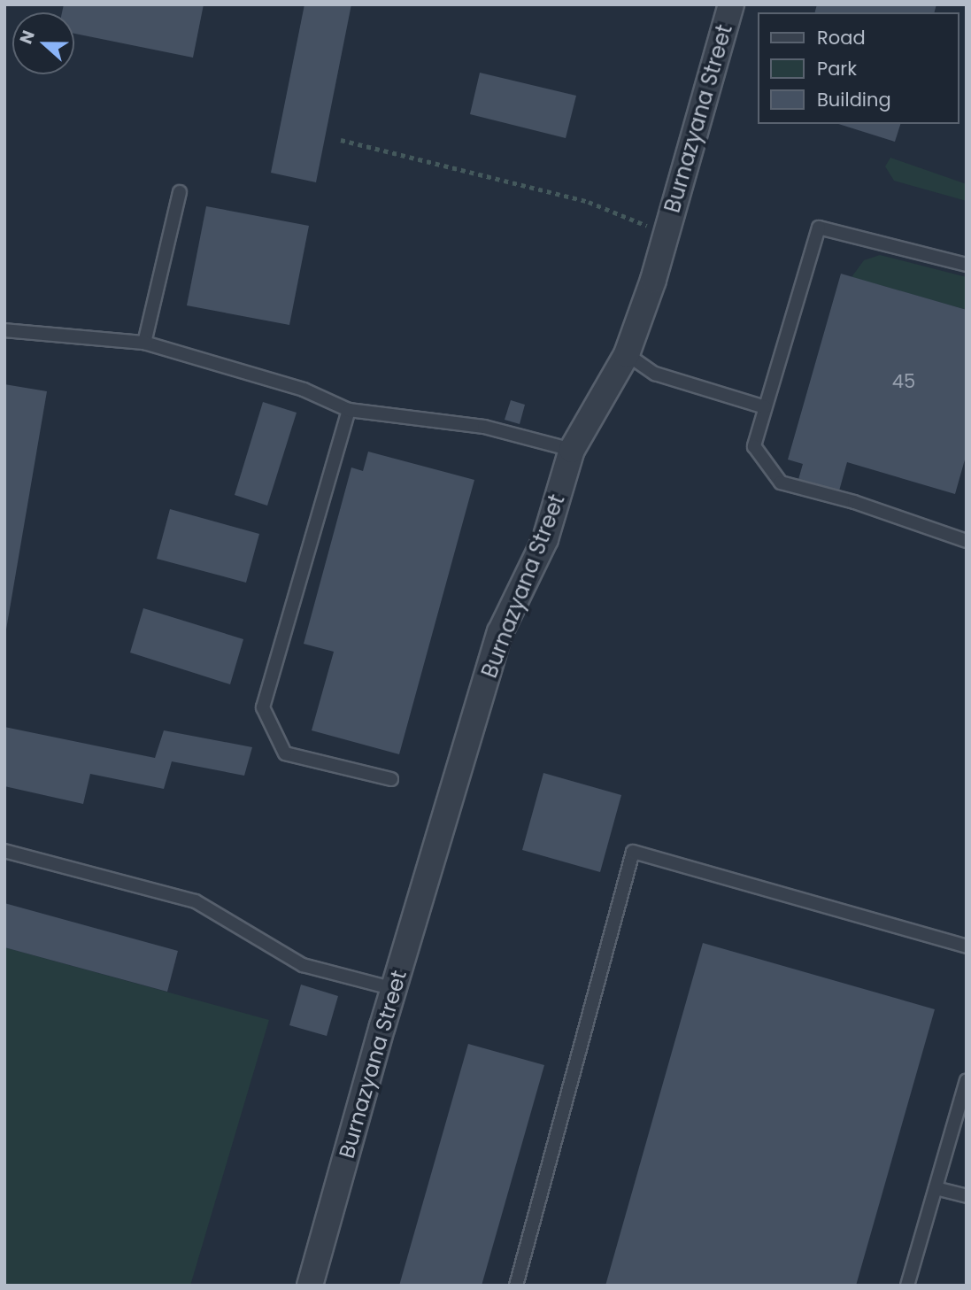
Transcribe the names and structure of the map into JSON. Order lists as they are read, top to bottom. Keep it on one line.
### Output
{"streets":{"street":["Burnazyana Street"]},"house_numbers":["45"],"legend":["Road","Park","Building"],"north":"left"}
